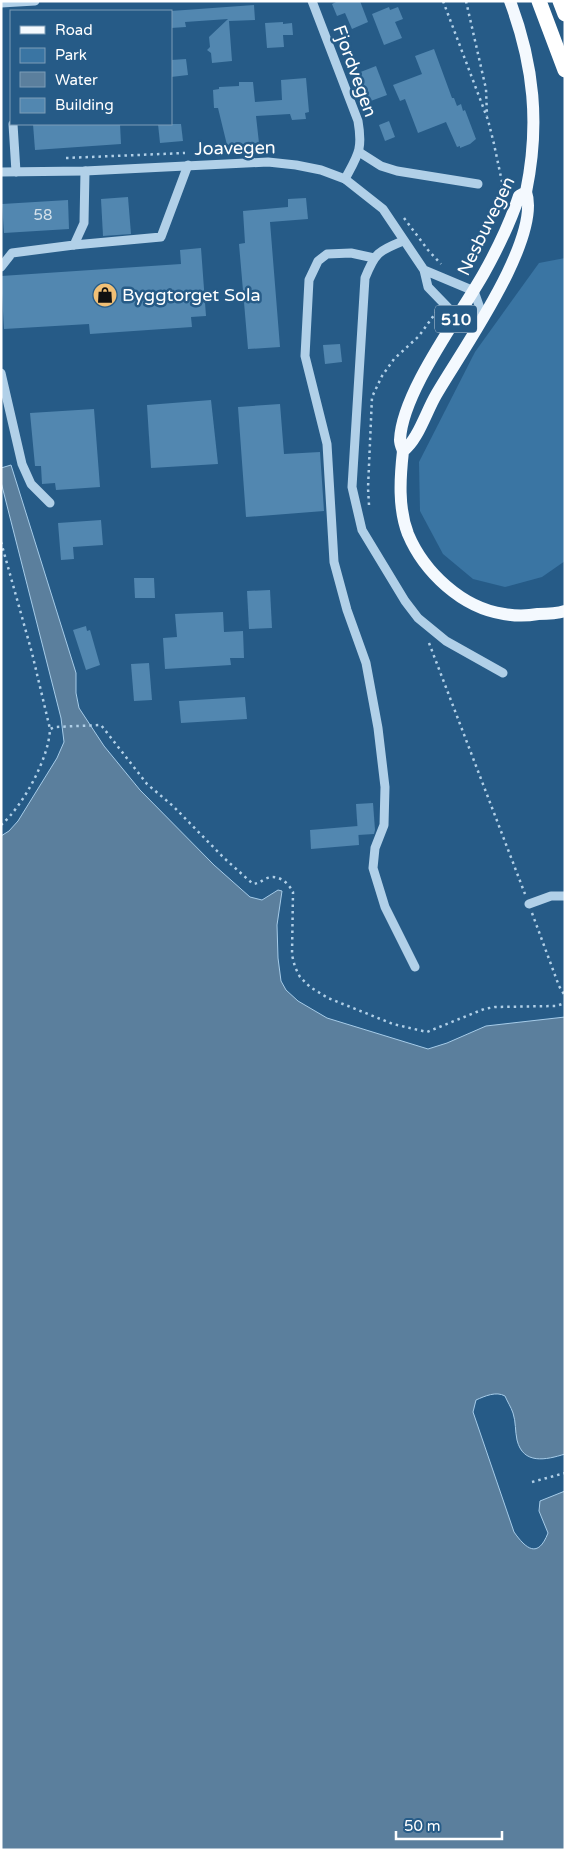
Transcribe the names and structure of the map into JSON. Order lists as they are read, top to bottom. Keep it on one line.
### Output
{"streets":{"main road":["Nesbuvegen","510"],"street":["Fjordvegen","Joavegen"]},"crossings":[["Joavegen","Nesbuvegen"],["Nesbuvegen","510"]],"places":{"shop":["Byggtorget Sola"]},"house_numbers":["58"],"legend":["Road","Park","Water","Building"],"scale_bar":"50 m"}
